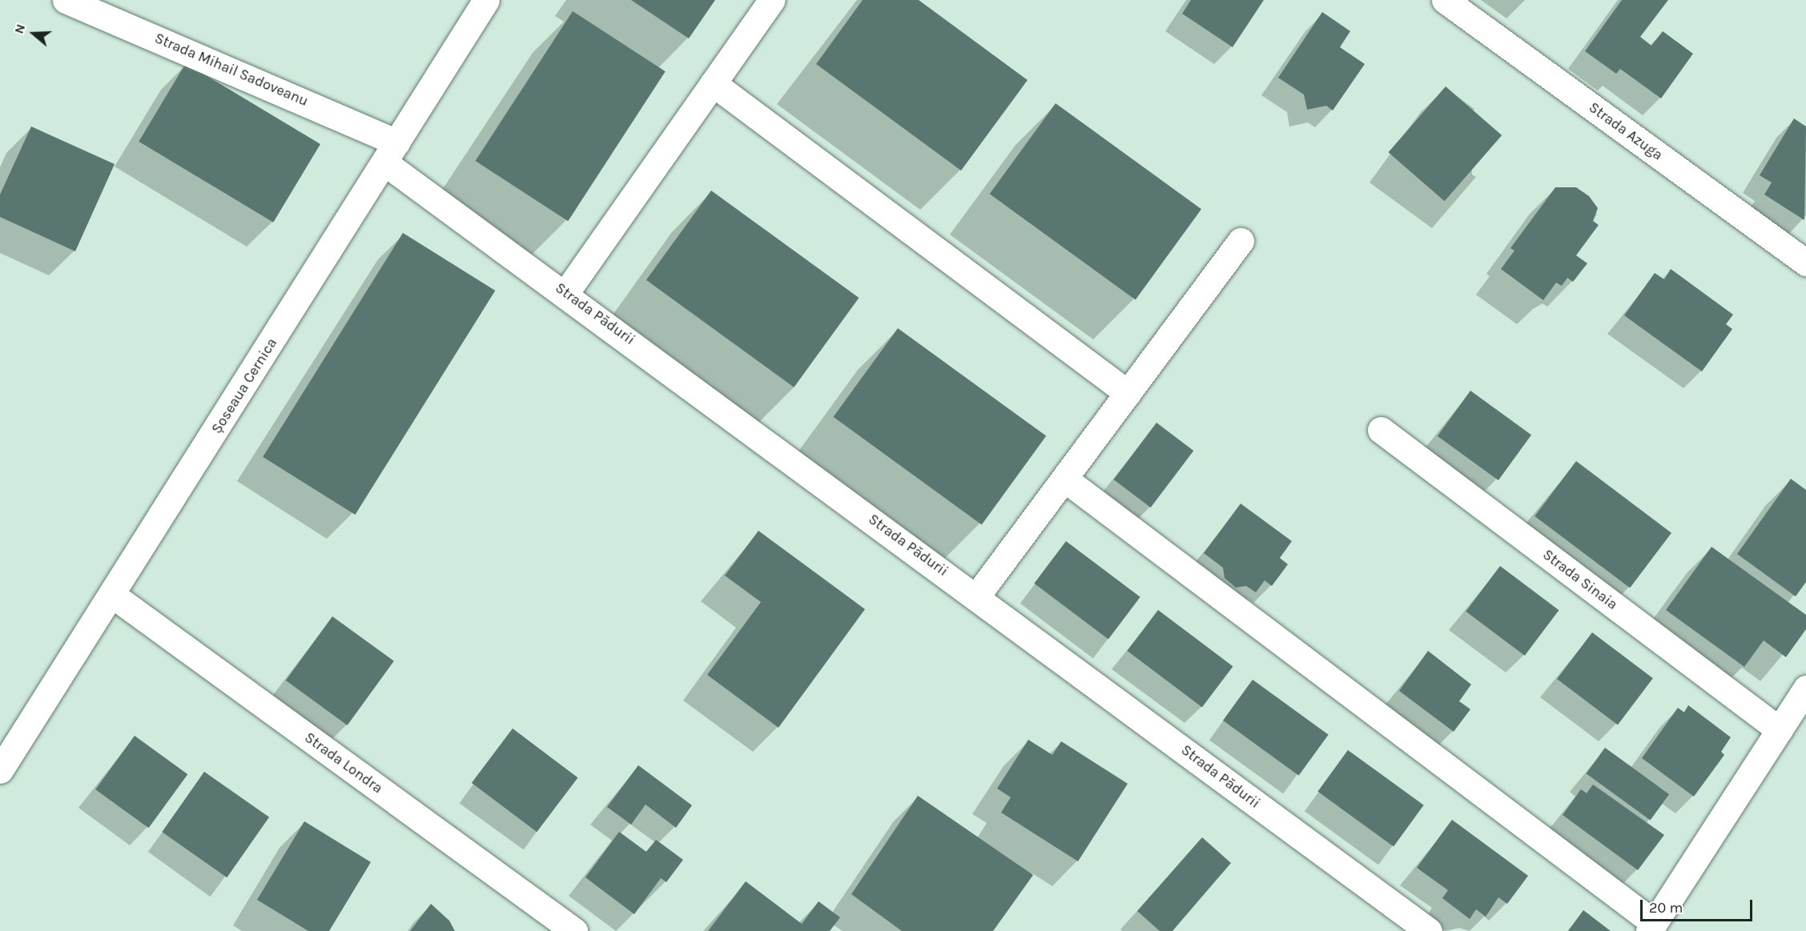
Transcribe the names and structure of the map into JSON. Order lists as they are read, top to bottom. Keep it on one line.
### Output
{"streets":{"street":["Strada Mihail Sadoveanu","Strada Azuga","Strada Pădurii","Șoseaua Cernica","Strada Sinaia","Strada Londra"]},"crossings":[["Strada Mihail Sadoveanu","Strada Pădurii"],["Strada Mihail Sadoveanu","Șoseaua Cernica"],["Strada Pădurii","Șoseaua Cernica"],["Șoseaua Cernica","Strada Londra"]],"scale_bar":"20 m","north":"left"}
